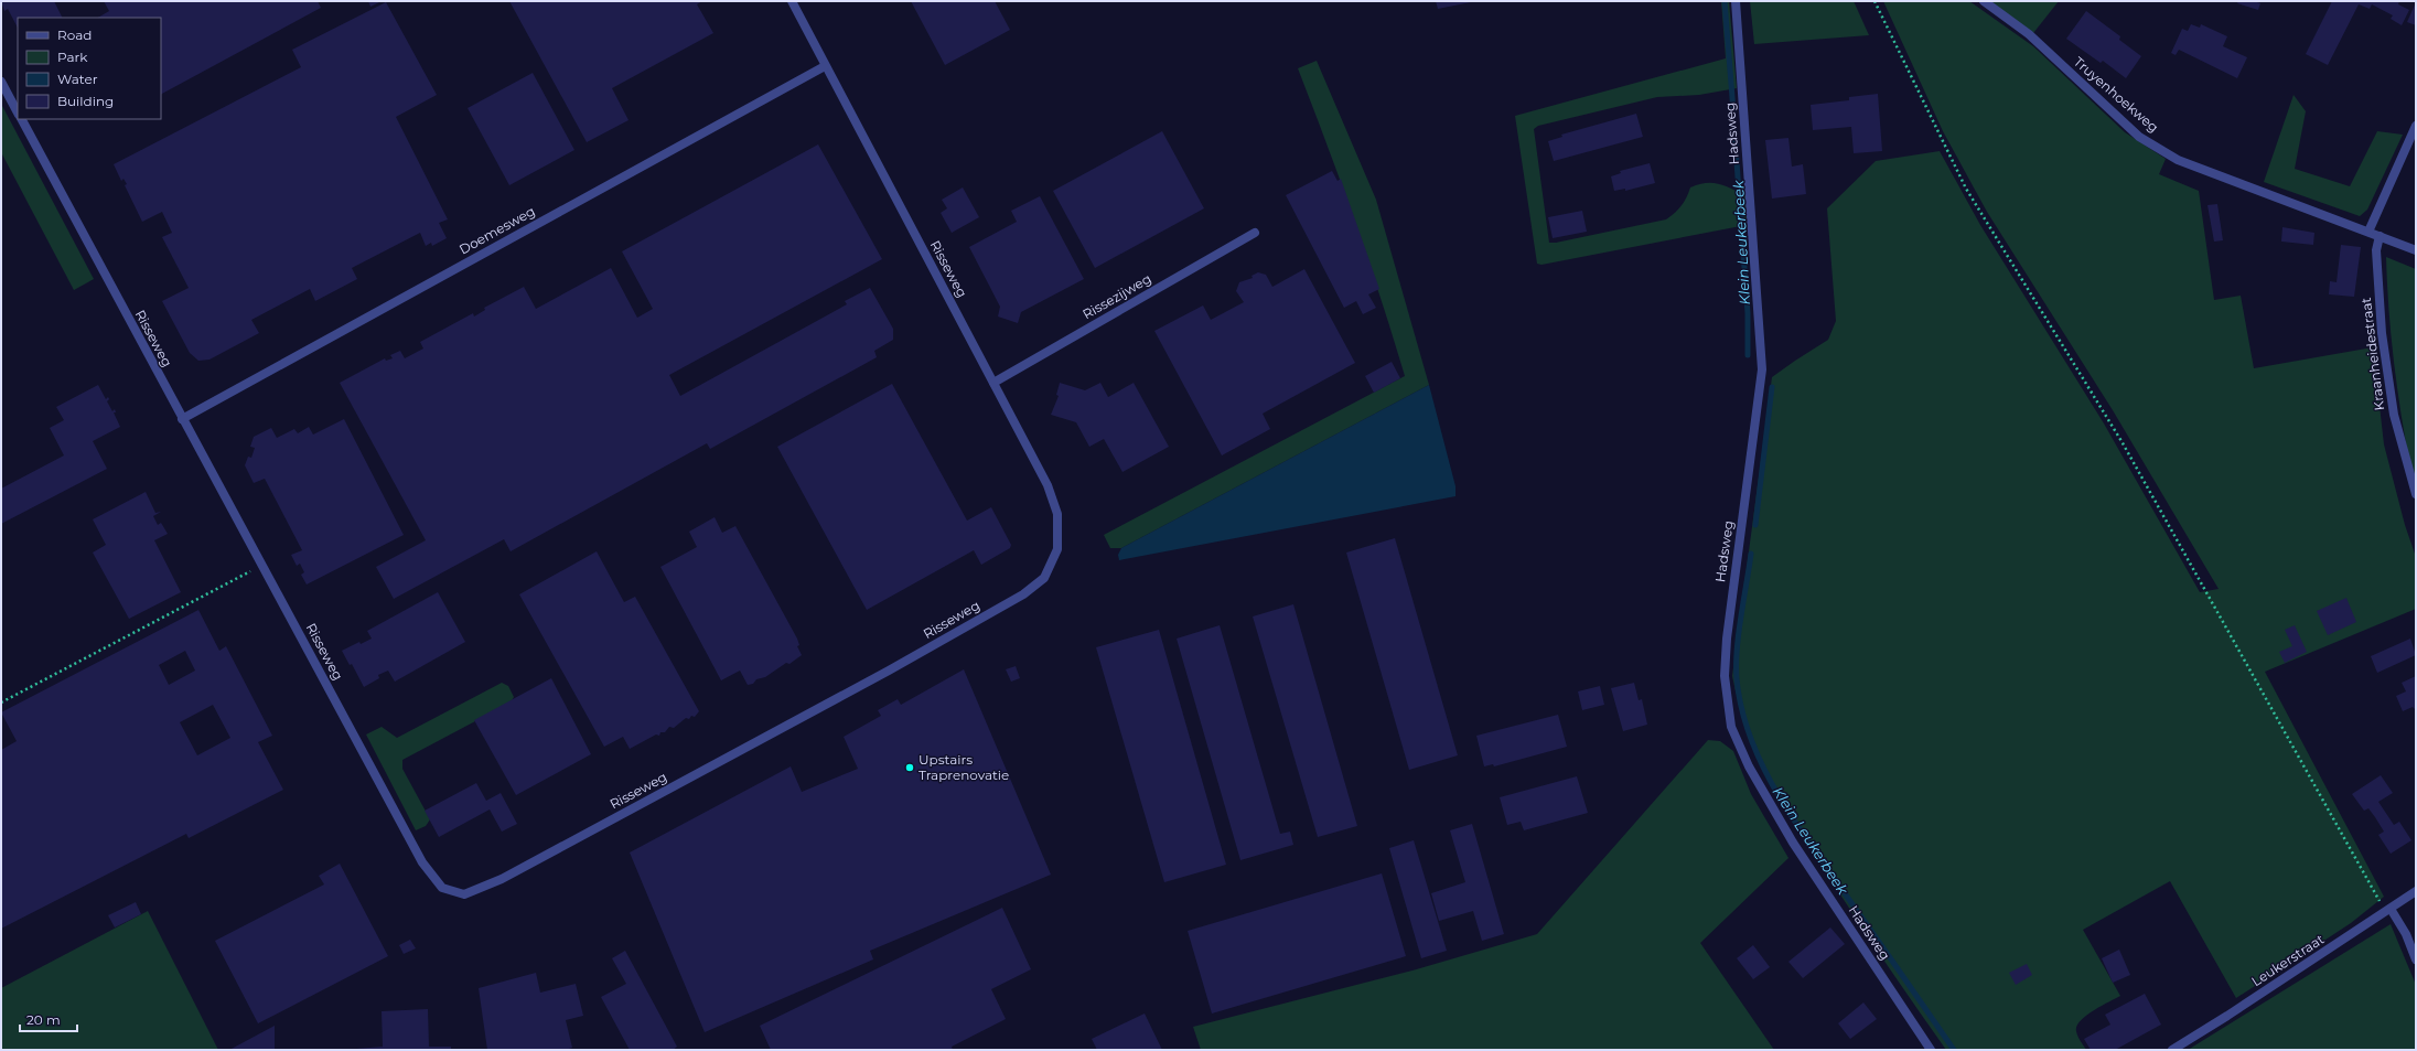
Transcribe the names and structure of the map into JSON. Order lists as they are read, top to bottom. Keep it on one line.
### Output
{"streets":{"street":["Truyenhoekweg","Hadsweg","Doemesweg","Risseweg","Rissezijweg","Kraanheidestraat","Leukerstraat"]},"crossings":[["Truyenhoekweg","Kraanheidestraat"],["Doemesweg","Risseweg"],["Risseweg","Rissezijweg"]],"water":["Klein Leukerbeek"],"places":["Upstairs Traprenovatie"],"legend":["Road","Park","Water","Building"],"scale_bar":"20 m"}
